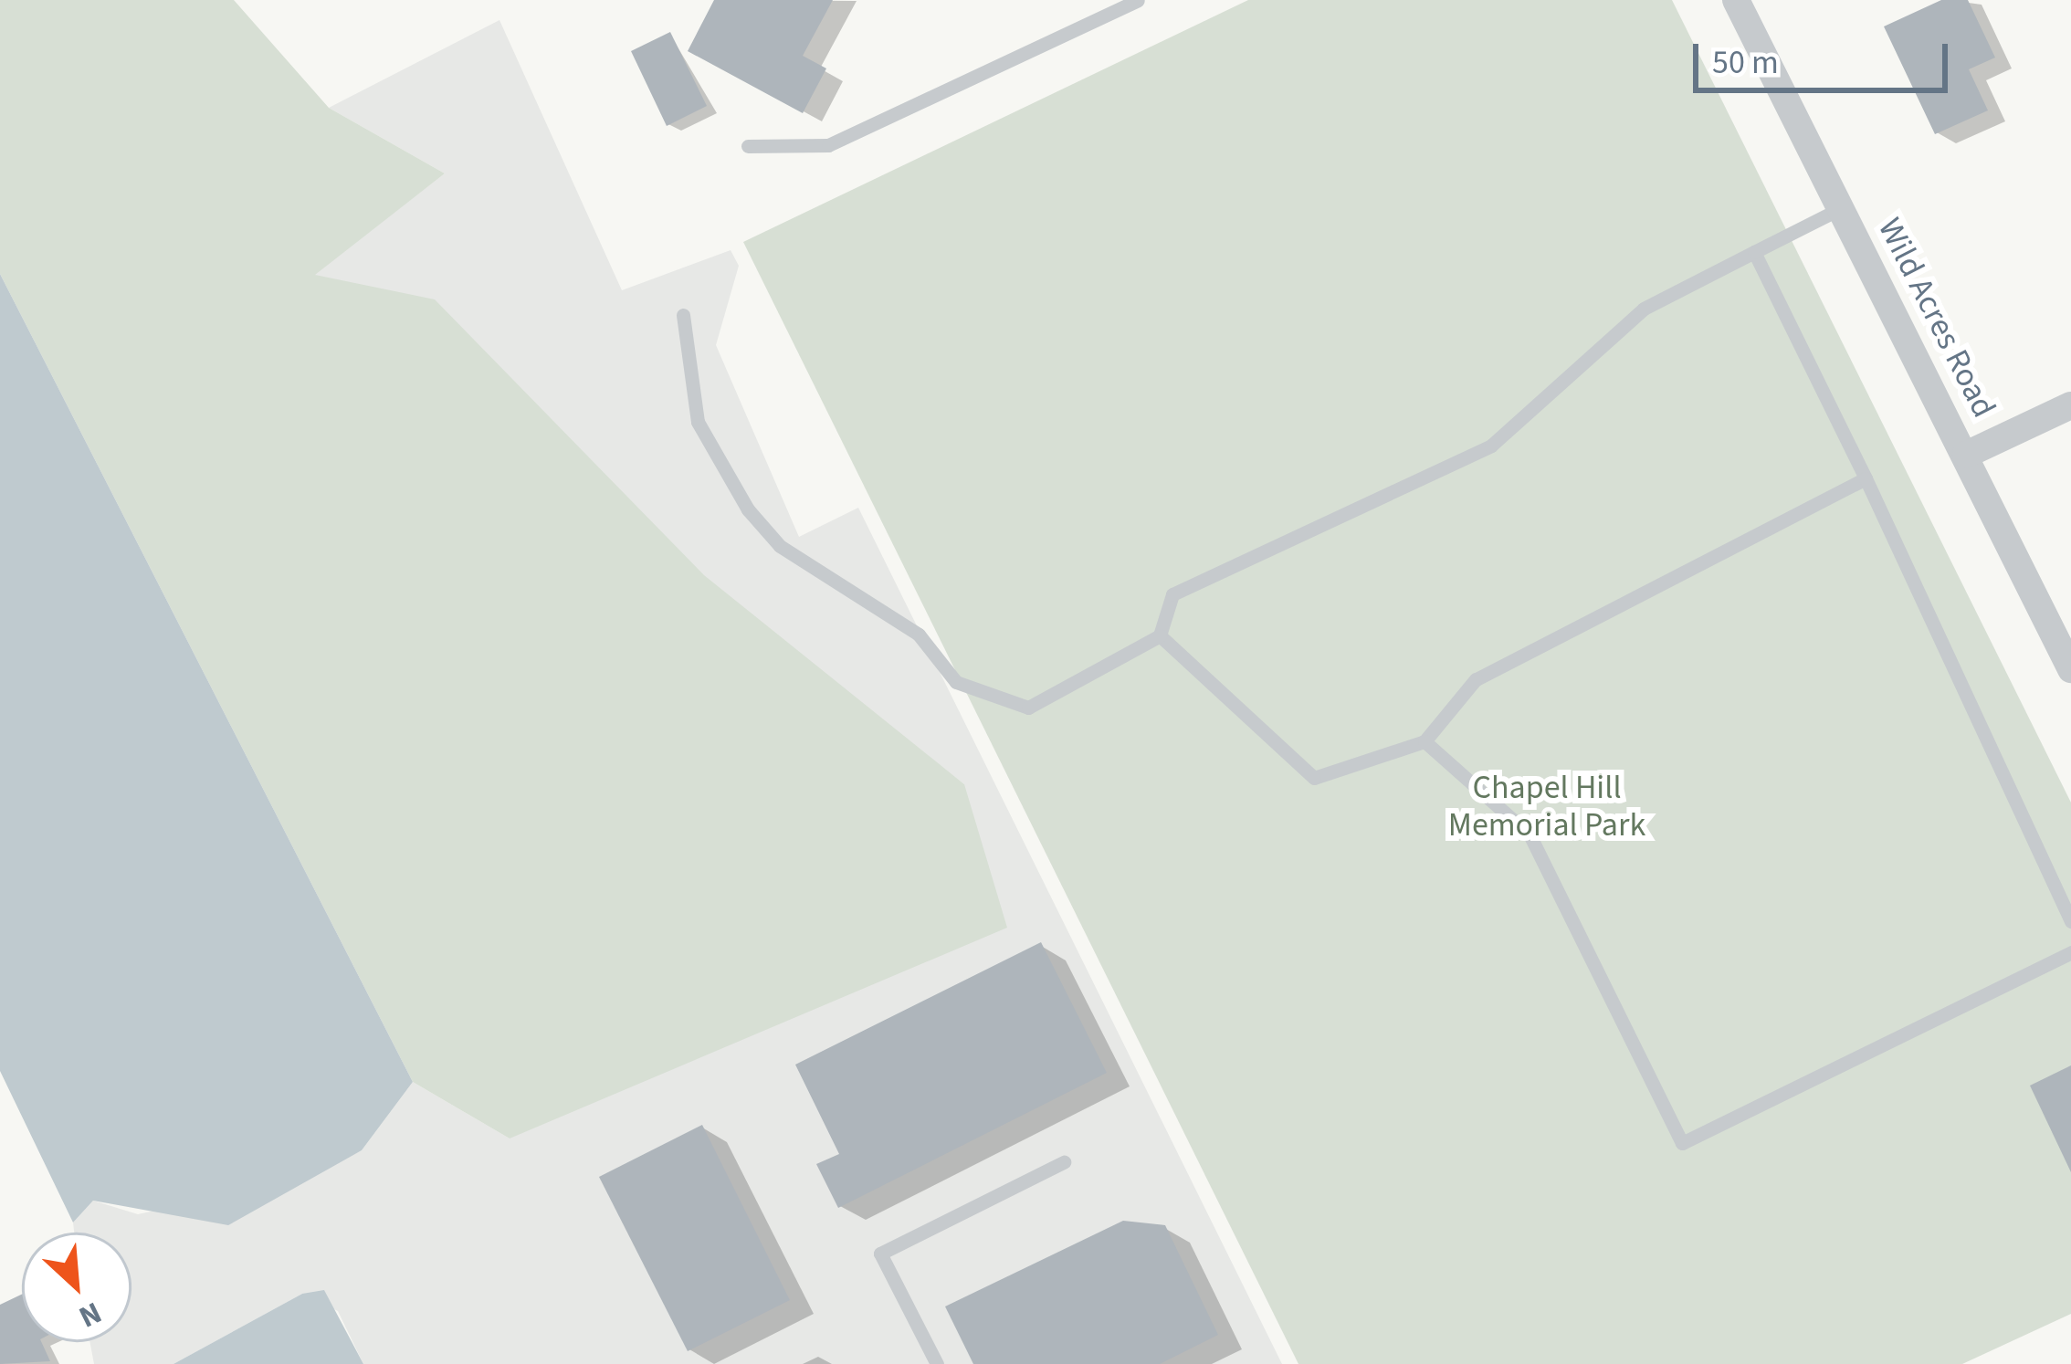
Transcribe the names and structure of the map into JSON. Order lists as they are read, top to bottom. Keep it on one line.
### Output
{"streets":{"street":["Wild Acres Road"]},"parks":["Chapel Hill Memorial Park"],"scale_bar":"50 m","north":"bottom right"}
